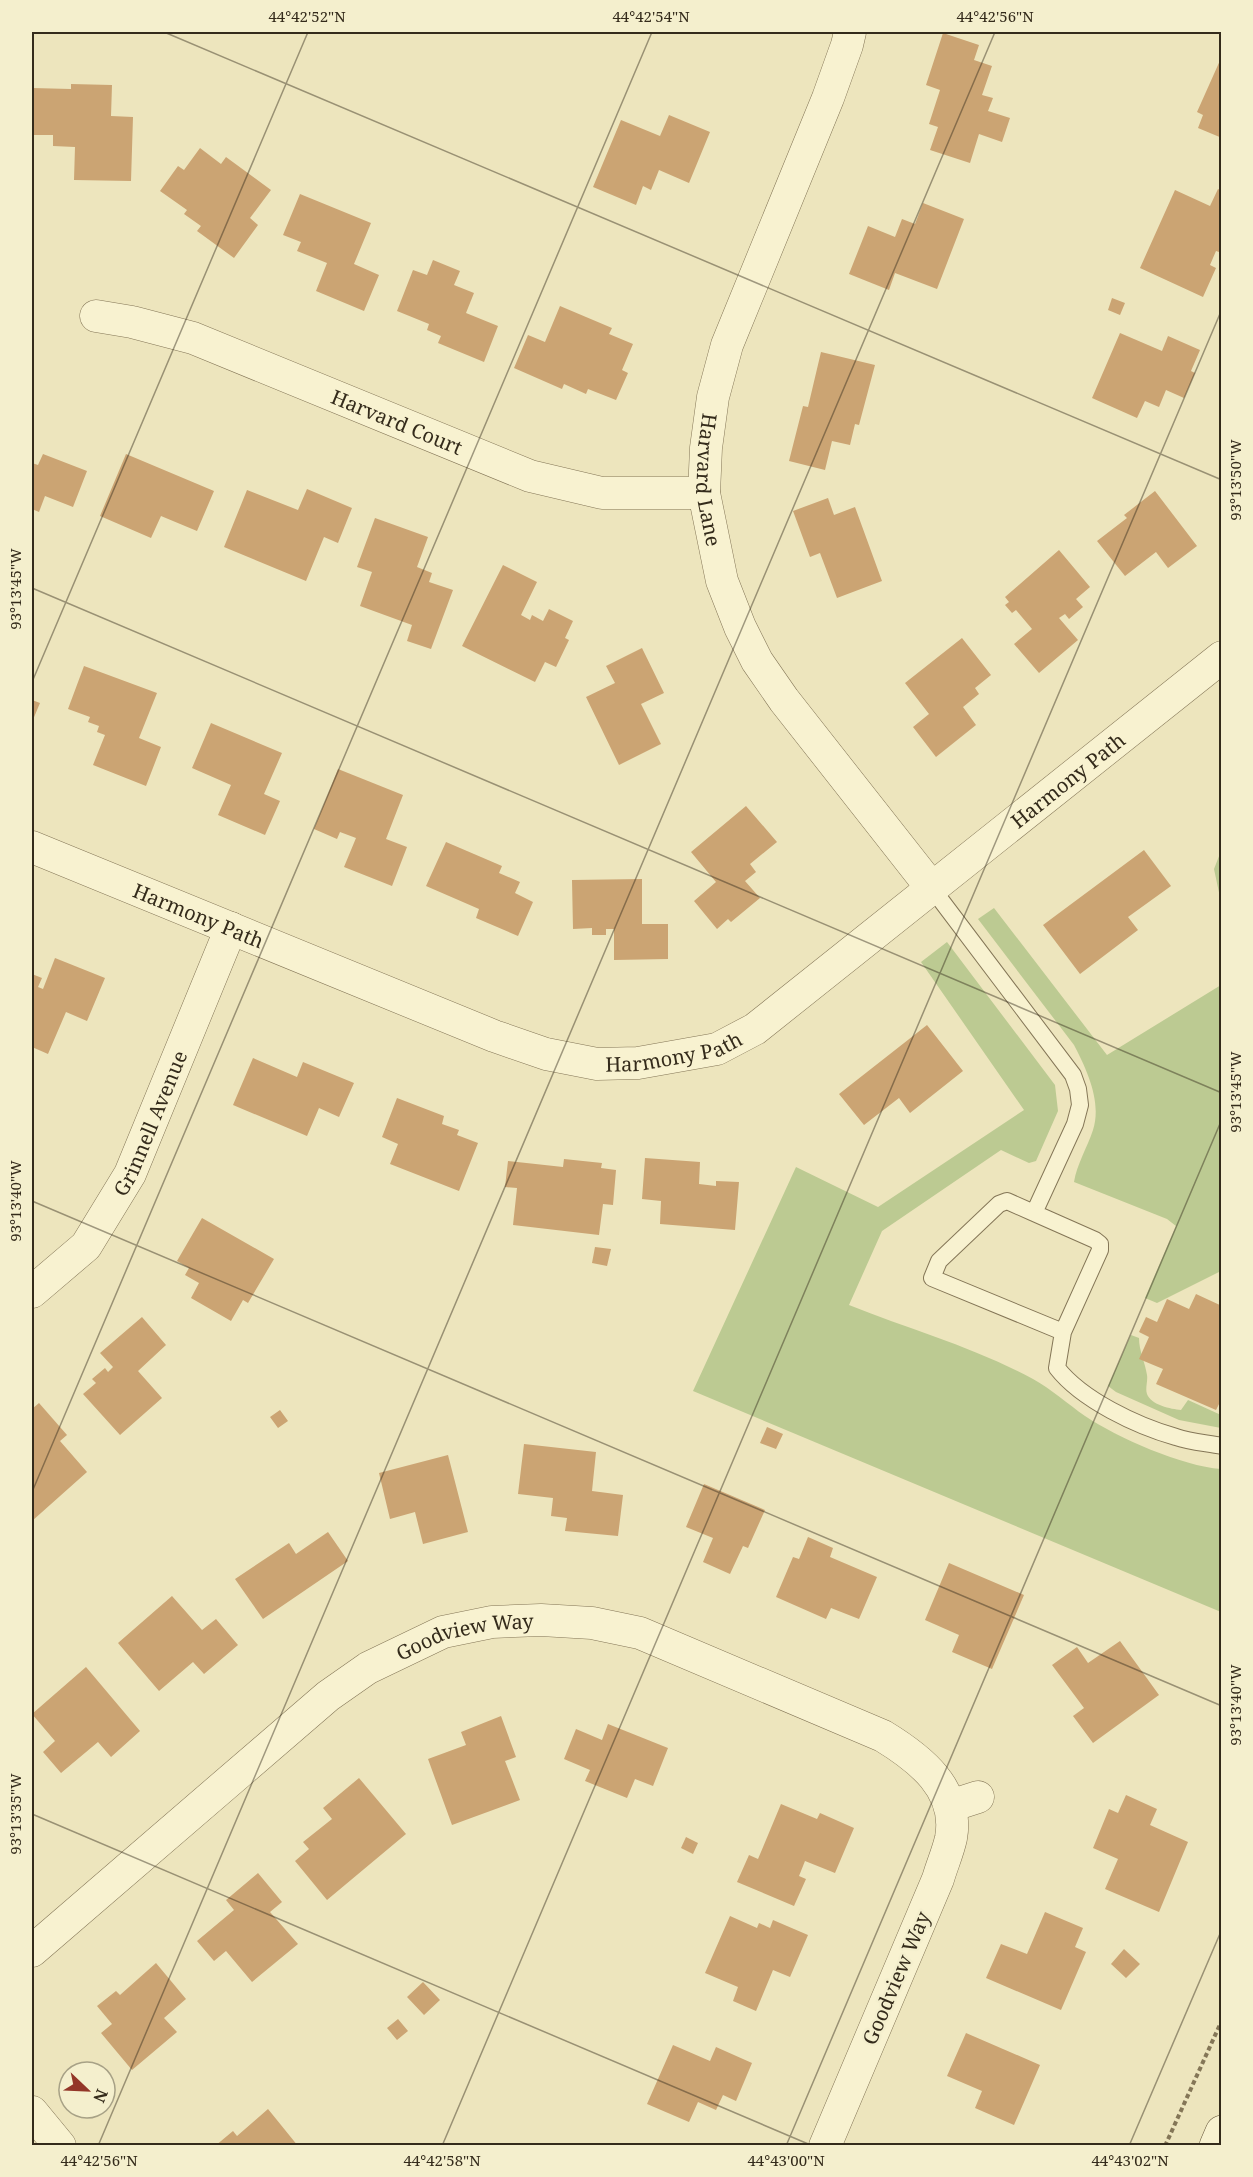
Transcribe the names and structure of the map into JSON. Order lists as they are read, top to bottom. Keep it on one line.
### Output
{"streets":{"street":["Harvard Court","Harvard Lane","Harmony Path","Grinnell Avenue","Goodview Way"]},"crossings":[["Harvard Court","Harvard Lane"],["Harvard Lane","Harmony Path"],["Harmony Path","Grinnell Avenue"]],"north":"bottom right","coordinates":["44°42'52\"N","44°42'54\"N","44°42'56\"N","93°13'50\"W","93°13'45\"W","93°13'40\"W","93°13'35\"W","44°42'58\"N","44°43'00\"N","44°43'02\"N"]}
